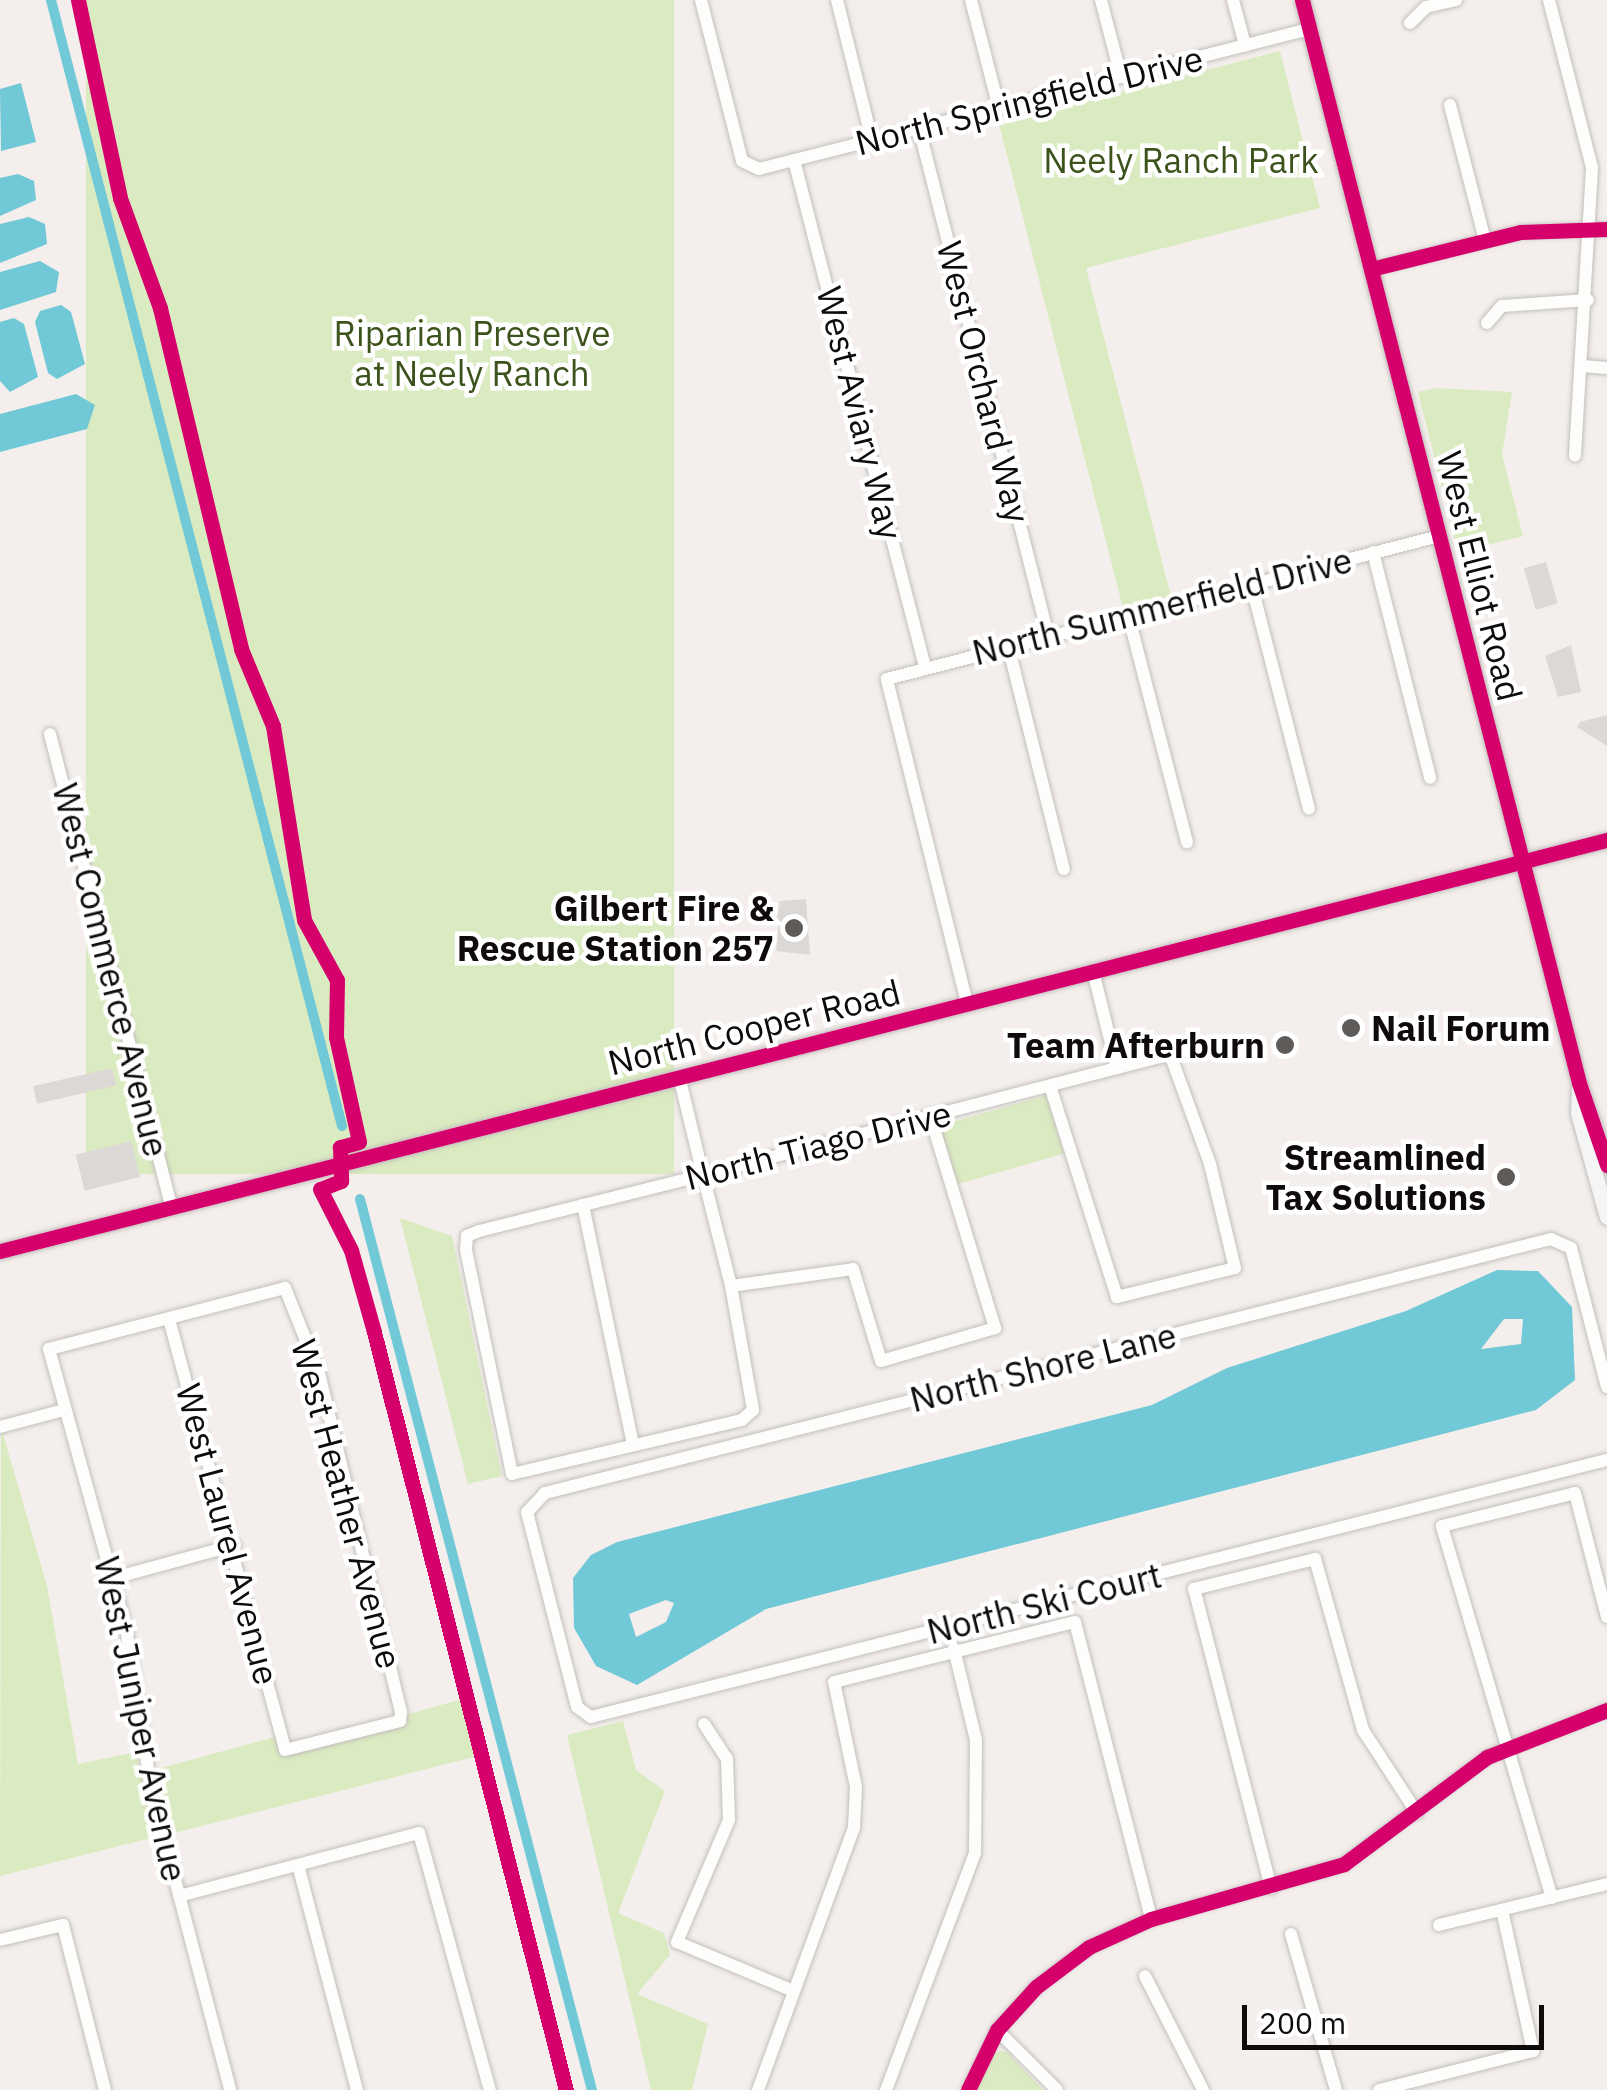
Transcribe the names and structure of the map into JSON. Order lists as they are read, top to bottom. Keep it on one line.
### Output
{"streets":{"main road":["West Elliot Road","North Cooper Road"],"street":["North Springfield Drive","West Orchard Way","West Aviary Way","North Summerfield Drive","West Commerce Avenue","North Tiago Drive","North Shore Lane","West Heather Avenue","West Laurel Avenue","North Ski Court","West Juniper Avenue"]},"crossings":[["North Springfield Drive","West Orchard Way"],["North Springfield Drive","West Aviary Way"],["North Springfield Drive","West Elliot Road"],["West Orchard Way","North Summerfield Drive"],["West Aviary Way","North Summerfield Drive"],["West Elliot Road","North Summerfield Drive"],["West Elliot Road","North Cooper Road"],["North Summerfield Drive","North Cooper Road"],["West Commerce Avenue","North Cooper Road"],["North Shore Lane","North Ski Court"],["West Heather Avenue","West Laurel Avenue"],["West Heather Avenue","West Juniper Avenue"],["West Laurel Avenue","West Juniper Avenue"]],"parks":["Neely Ranch Park","Riparian Preserve at Neely Ranch"],"places":["Gilbert Fire & Rescue Station 257","Nail Forum","Team Afterburn","Streamlined Tax Solutions"],"scale_bar":"200 m"}
